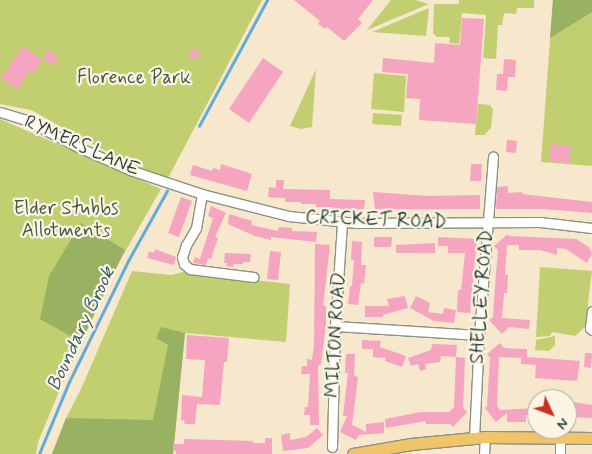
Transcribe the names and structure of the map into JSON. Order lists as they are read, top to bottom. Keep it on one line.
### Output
{"streets":{"street":["RYMERS LANE","CRICKET ROAD","SHELLEY ROAD","MILTON ROAD"]},"crossings":[["RYMERS LANE","CRICKET ROAD"],["CRICKET ROAD","SHELLEY ROAD"],["CRICKET ROAD","MILTON ROAD"]],"water":["Boundary Brook"],"parks":["Florence Park","Elder Stubbs Allotments"],"north":"bottom right"}
